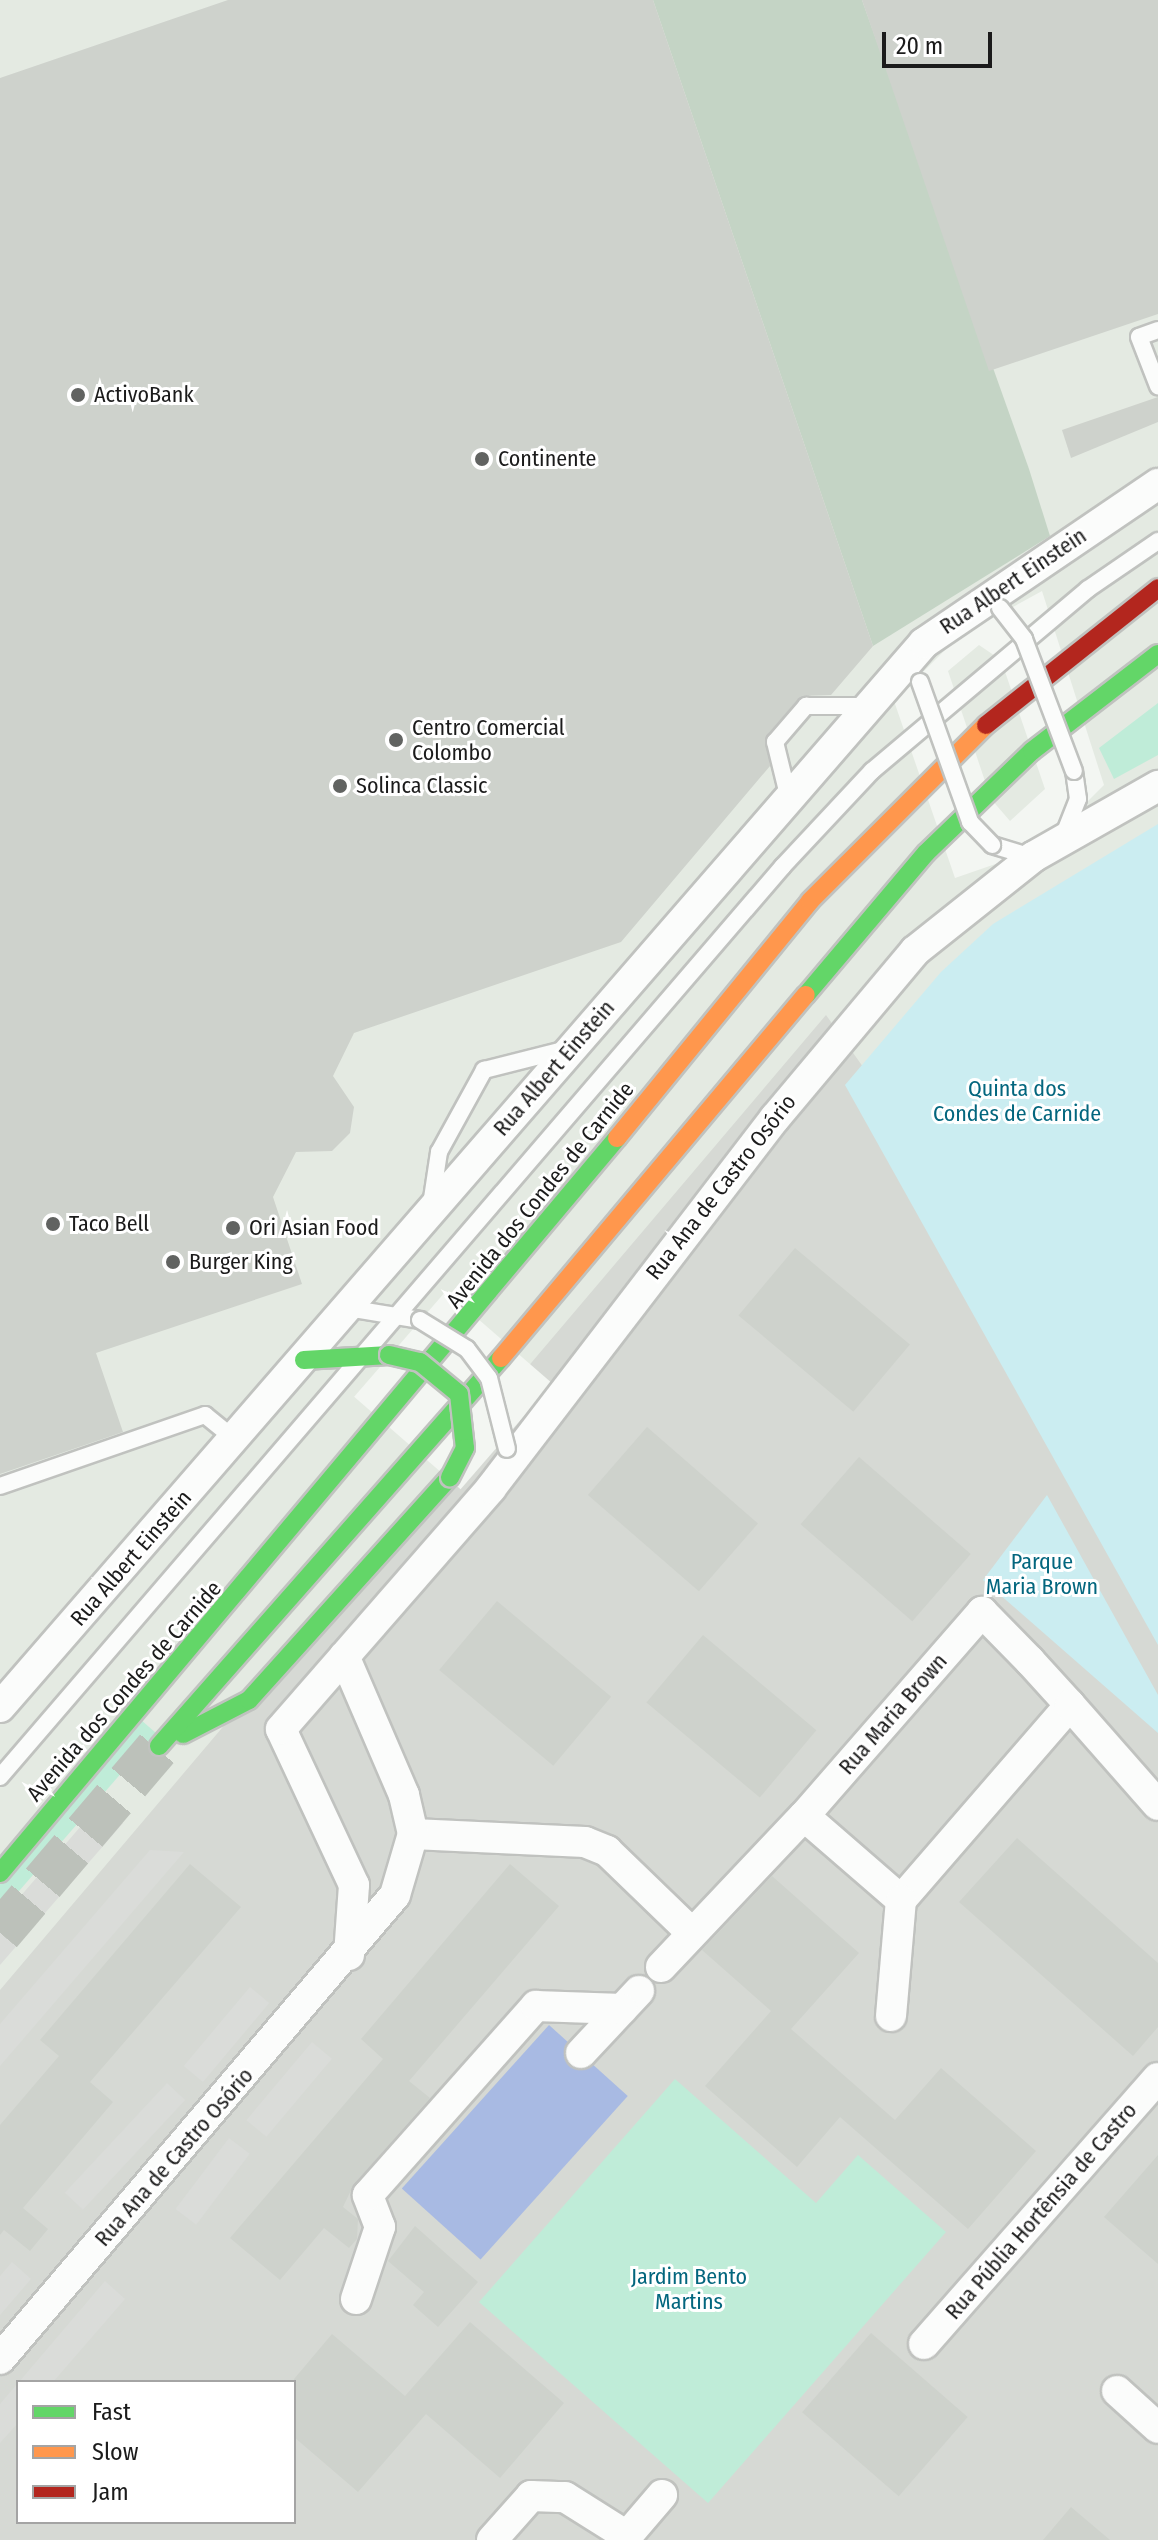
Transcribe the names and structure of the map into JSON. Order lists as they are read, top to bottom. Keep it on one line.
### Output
{"streets":{"main road":["Avenida dos Condes de Carnide"],"street":["Rua Albert Einstein","Rua Ana de Castro Osório","Rua Maria Brown","Rua Públia Hortênsia de Castro"]},"parks":["Quinta dos Condes de Carnide","Parque Maria Brown","Jardim Bento Martins"],"places":["ActivoBank","Continente","Centro Comercial Colombo","Solinca Classic","Taco Bell","Ori Asian Food","Burger King"],"legend":["Fast","Slow","Jam"],"scale_bar":"20 m"}
